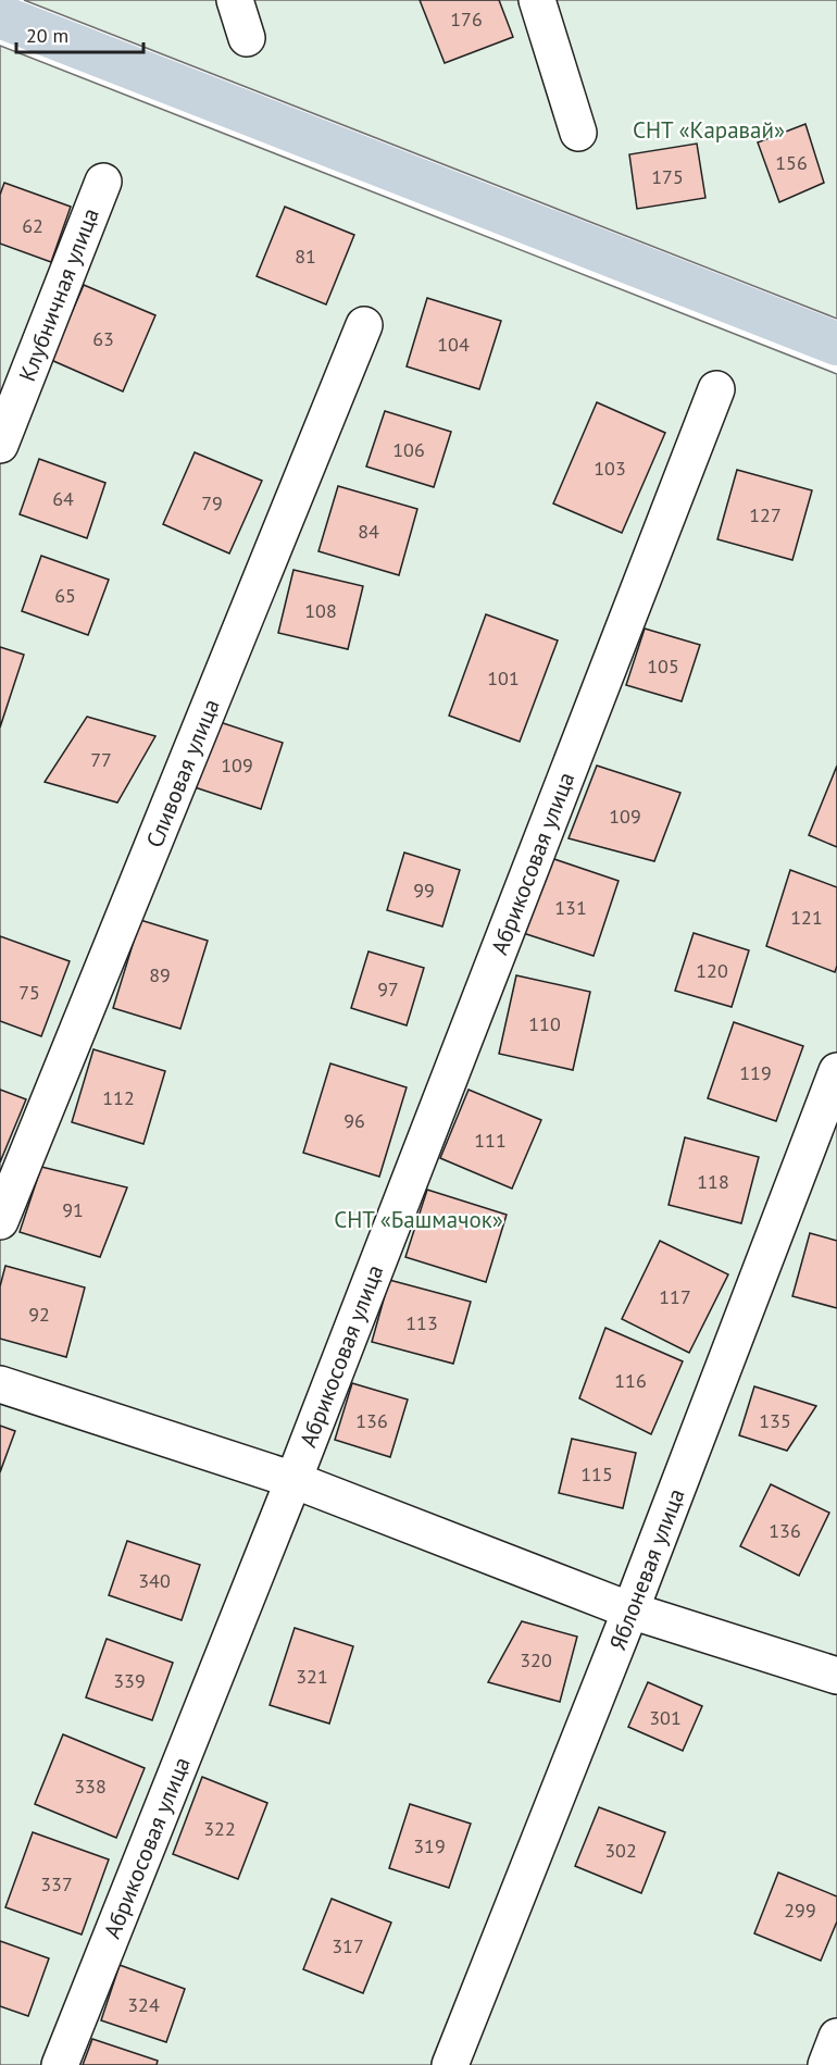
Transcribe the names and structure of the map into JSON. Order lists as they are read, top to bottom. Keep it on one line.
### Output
{"streets":{"street":["Клубничная улица","Сливовая улица","Абрикосовая улица","Яблоневая улица"]},"parks":["СНТ «Каравай»","СНТ «Башмачок»"],"house_numbers":["176","156","175","62","81","63","104","106","103","64","79","127","84","65","108","105","101","77","109","109","99","131","121","120","89","97","75","110","119","112","96","111","118","91","117","92","113","116","136","135","115","136","340","320","321","339","301","338","322","319","302","337","299","317","324"],"scale_bar":"20 m"}
